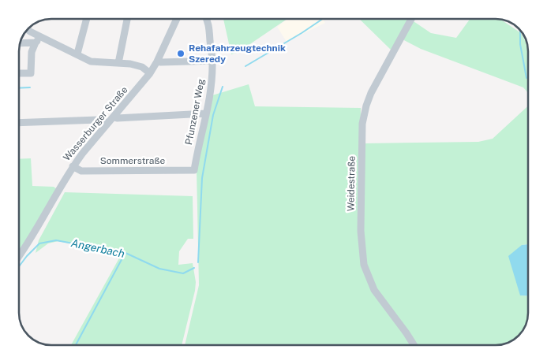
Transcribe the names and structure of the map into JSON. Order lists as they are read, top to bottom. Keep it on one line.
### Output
{"streets":{"street":["Pfunzener Weg","Wasserburger Straße","Sommerstraße","Weidestraße"]},"crossings":[["Pfunzener Weg","Sommerstraße"],["Wasserburger Straße","Sommerstraße"]],"water":["Angerbach"],"places":["Rehafahrzeugtechnik Szeredy"]}
